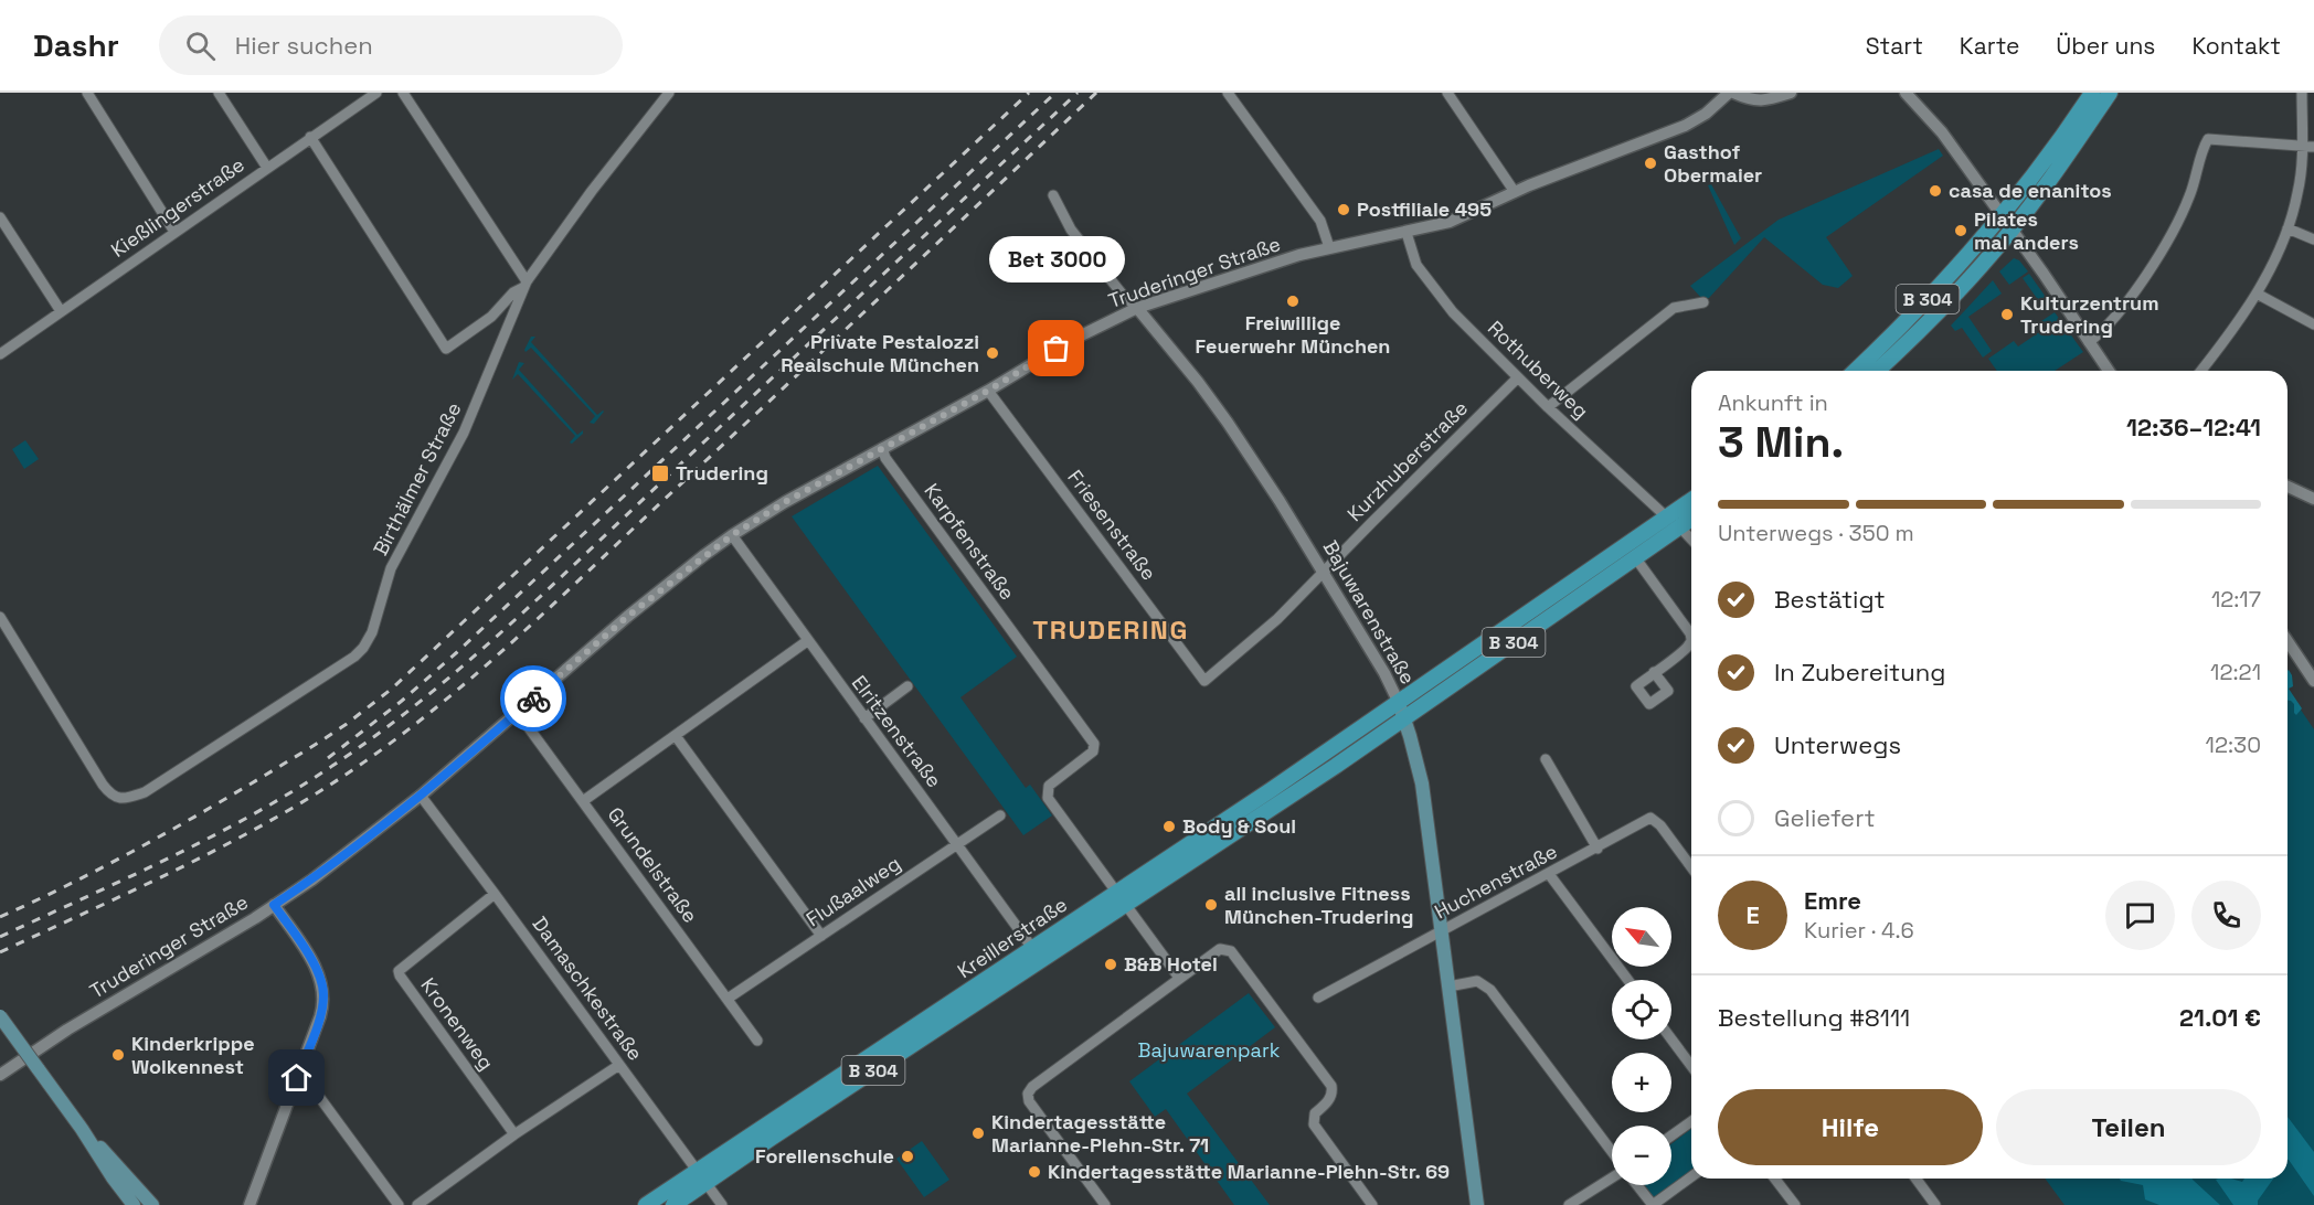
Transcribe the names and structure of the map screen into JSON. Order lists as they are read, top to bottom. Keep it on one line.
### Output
{"streets":{"main road":["B 304","Bajuwarenstraße","Kreillerstraße"],"street":["Kießlingerstraße","Truderinger Straße","Rothuberweg","Kurzhuberstraße","Birthälmer Straße","Friesenstraße","Karpfenstraße","Elritzenstraße","Grundelstraße","Huchenstraße","Flußaalweg","Damaschkestraße","Kronenweg"]},"crossings":[["Kießlingerstraße","Birthälmer Straße"],["Truderinger Straße","Rothuberweg"],["Truderinger Straße","Friesenstraße"],["Truderinger Straße","Karpfenstraße"],["Truderinger Straße","Bajuwarenstraße"],["Truderinger Straße","Elritzenstraße"],["Truderinger Straße","Grundelstraße"],["Truderinger Straße","Damaschkestraße"],["B 304","Rothuberweg"],["B 304","Bajuwarenstraße"],["B 304","Kreillerstraße"],["Rothuberweg","Kurzhuberstraße"],["Kurzhuberstraße","Friesenstraße"],["Kurzhuberstraße","Bajuwarenstraße"],["Karpfenstraße","Kreillerstraße"],["Bajuwarenstraße","Huchenstraße"],["Bajuwarenstraße","Kreillerstraße"],["Elritzenstraße","Flußaalweg"],["Elritzenstraße","Kreillerstraße"],["Grundelstraße","Flußaalweg"],["Kreillerstraße","Damaschkestraße"],["Damaschkestraße","Kronenweg"]],"districts":["TRUDERING"],"parks":["Bajuwarenpark"],"places":{"other":["Gasthof Obermaier","casa de enanitos","Postfiliale 495","Pilates mal anders","Freiwillige Feuerwehr München","Kulturzentrum Trudering","Bet 3000","Private Pestalozzi Realschule München","Body & Soul","all inclusive Fitness München-Trudering","B&B Hotel","Kinderkrippe Wolkennest","Kindertagesstätte Marianne-Plehn-Str. 71","Forellenschule","Kindertagesstätte Marianne-Plehn-Str. 69"],"transit":["Trudering"]},"north":"top left","page":{"header":"Dashr","search":"Hier suchen","nav":["Start","Karte","Über uns","Kontakt"],"bubble":"Bet 3000","heading":["3 Min.","Ankunft in","12:36–12:41"],"panel":["Emre","Kurier · 4.6","Bestellung #8111","21.01 €"],"bar":"Unterwegs · 350 m","list":[["Bestätigt","12:17"],["In Zubereitung","12:21"],["Unterwegs","12:30"],"Geliefert"],"round":"E","map_buttons":["+","−"],"buttons":["Hilfe","Teilen"]}}
